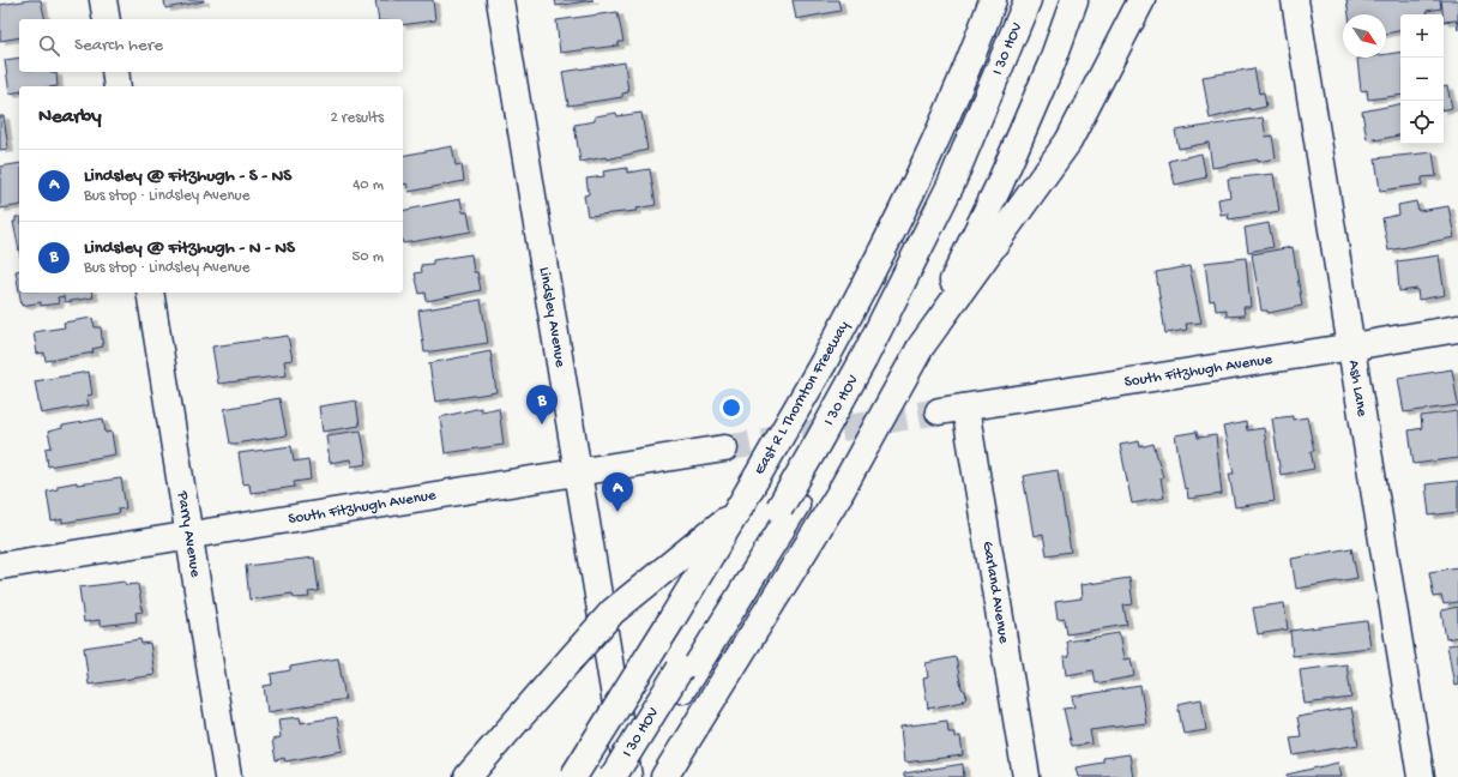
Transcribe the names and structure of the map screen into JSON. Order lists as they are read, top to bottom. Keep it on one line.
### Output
{"streets":{"main road":["I 30 HOV","Lindsley Avenue","South Fitzhugh Avenue","Ash Lane","East R L Thornton Freeway","Parry Avenue","Garland Avenue"]},"crossings":[["I 30 HOV","Lindsley Avenue"],["Lindsley Avenue","South Fitzhugh Avenue"],["South Fitzhugh Avenue","Ash Lane"],["South Fitzhugh Avenue","Parry Avenue"],["South Fitzhugh Avenue","Garland Avenue"]],"north":"bottom right","page":{"map_buttons":["+","−"],"search":"Search here","heading":["Nearby","2 results"],"list":[{"mark":"A","name":"Lindsley @ Fitzhugh - S - NS","note":"Bus stop · Lindsley Avenue","value":"40 m"},{"mark":"B","name":"Lindsley @ Fitzhugh - N - NS","note":"Bus stop · Lindsley Avenue","value":"50 m"}],"pins":["B","A"]}}
